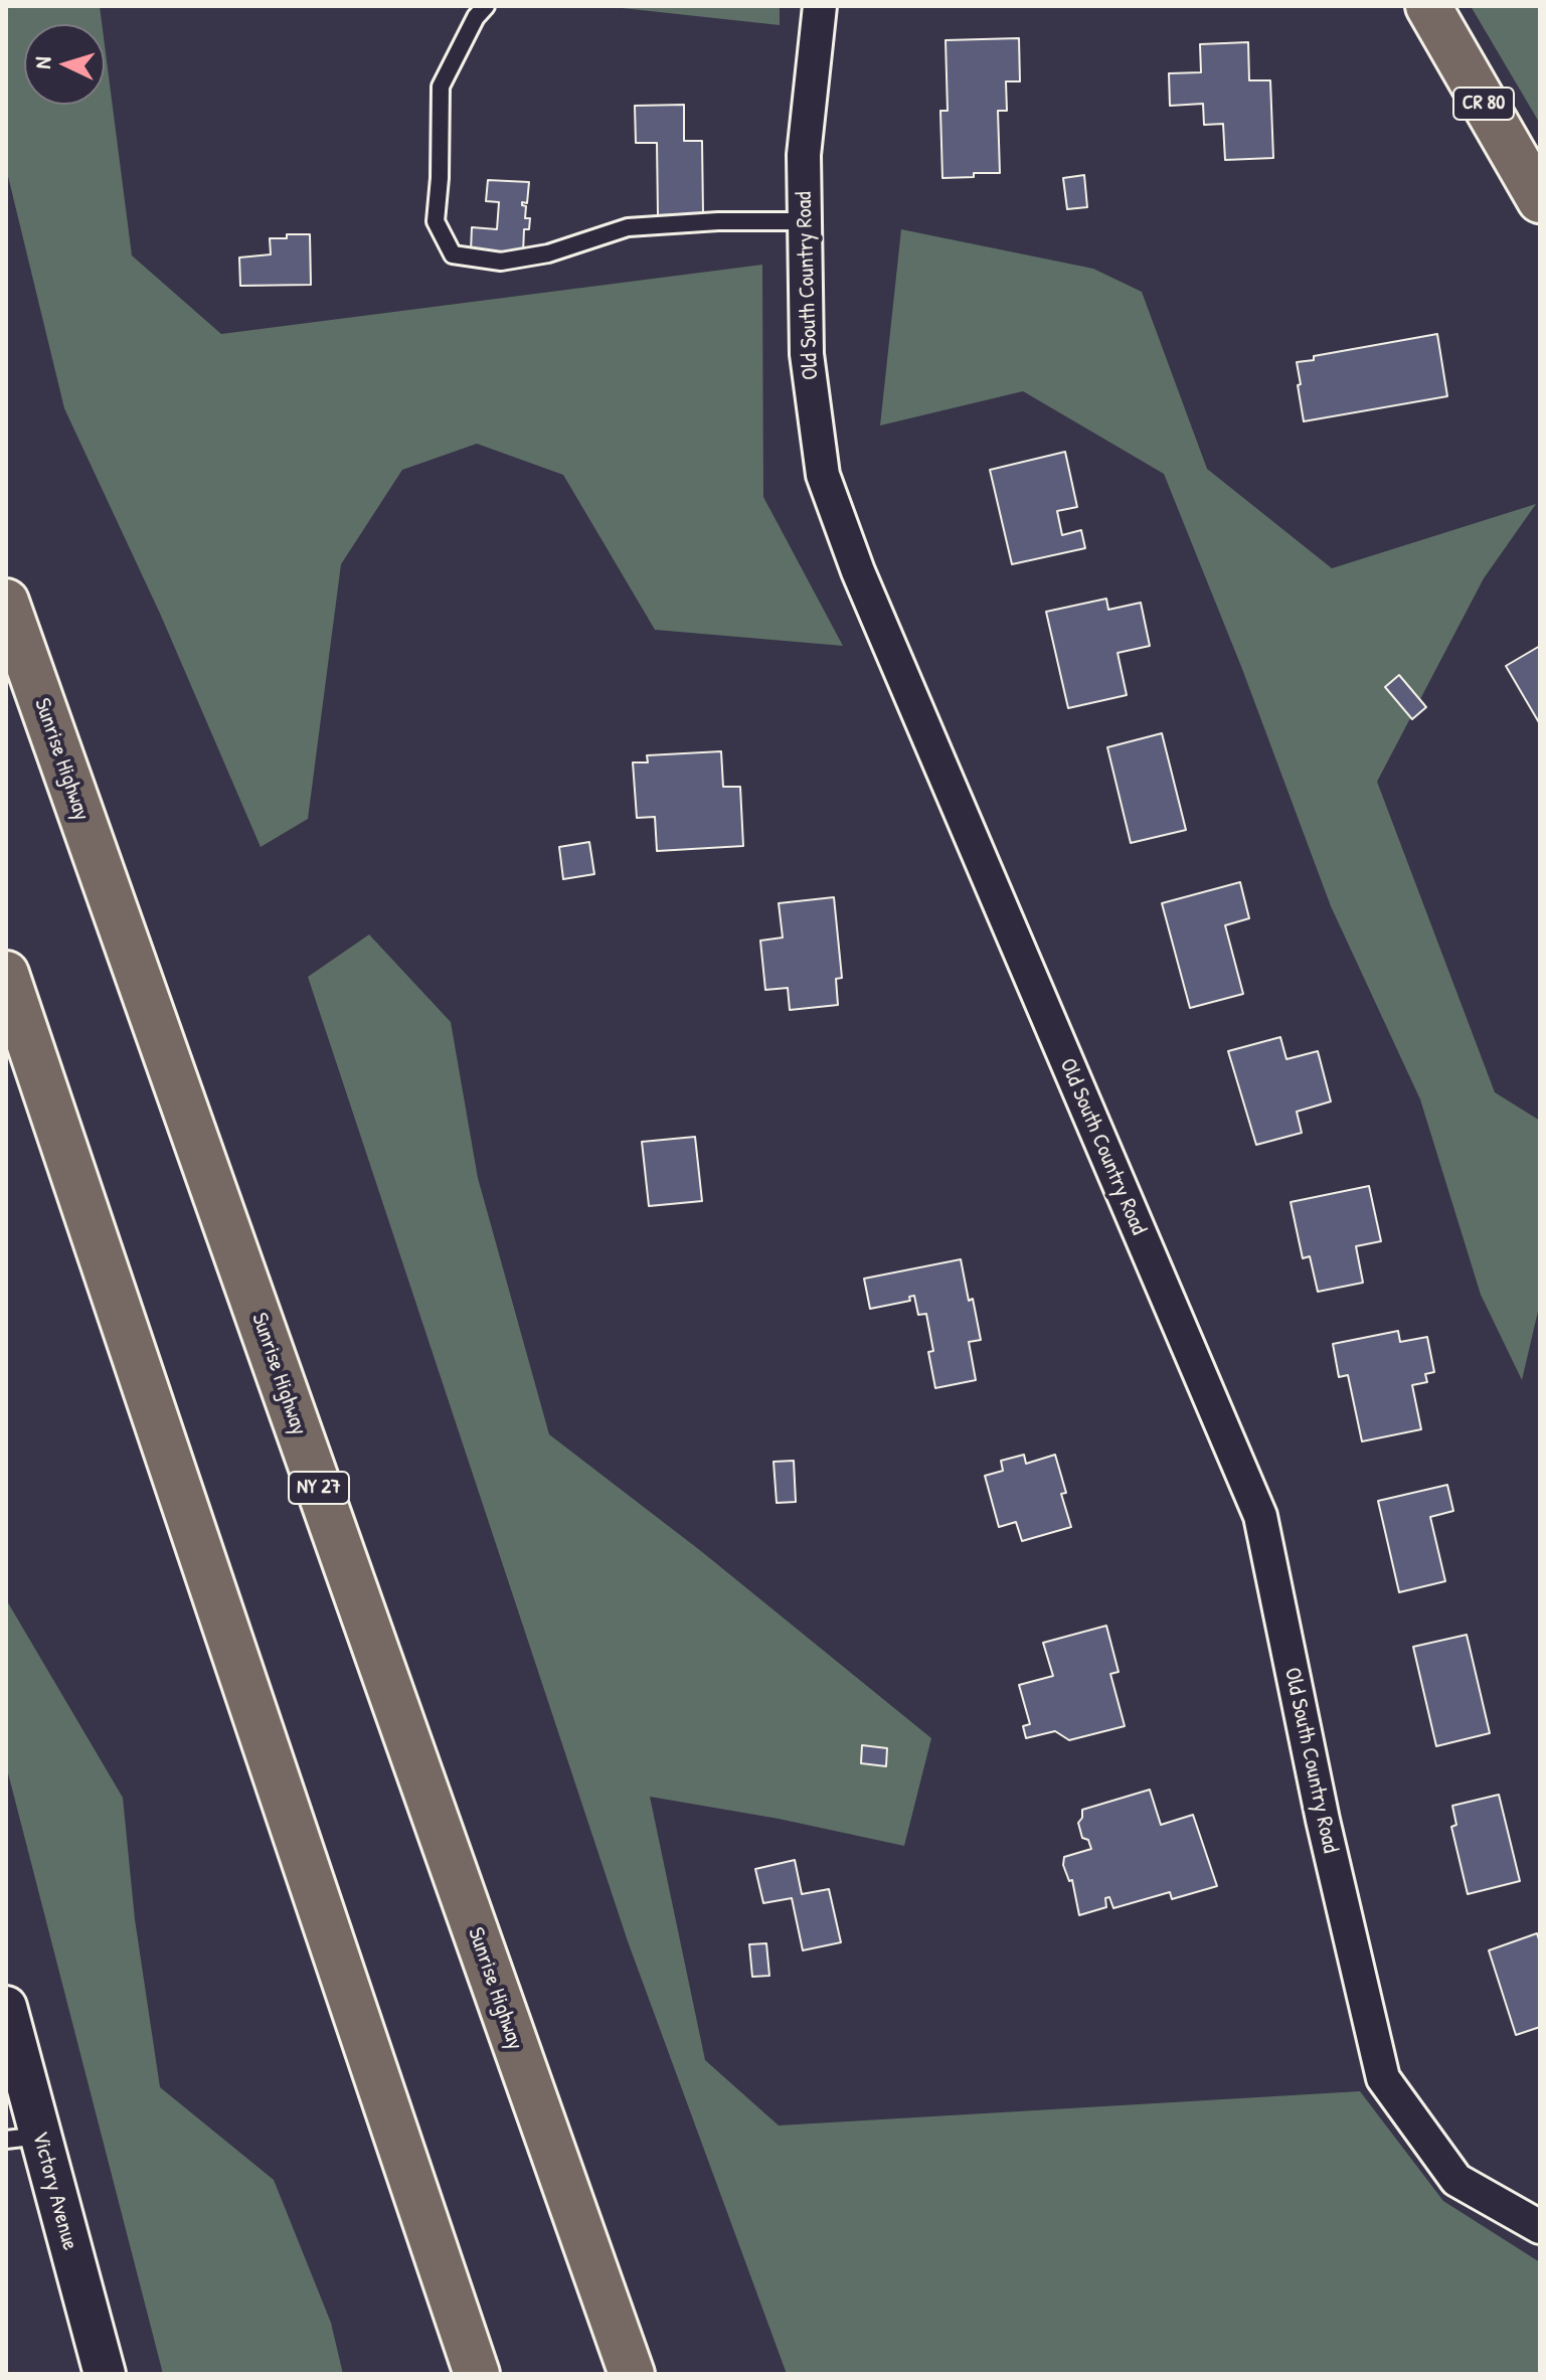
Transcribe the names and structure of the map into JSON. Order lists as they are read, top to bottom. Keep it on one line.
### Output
{"streets":{"main road":["CR 80","Sunrise Highway","NY 27"],"street":["Old South Country Road","Victory Avenue"]},"north":"left"}
